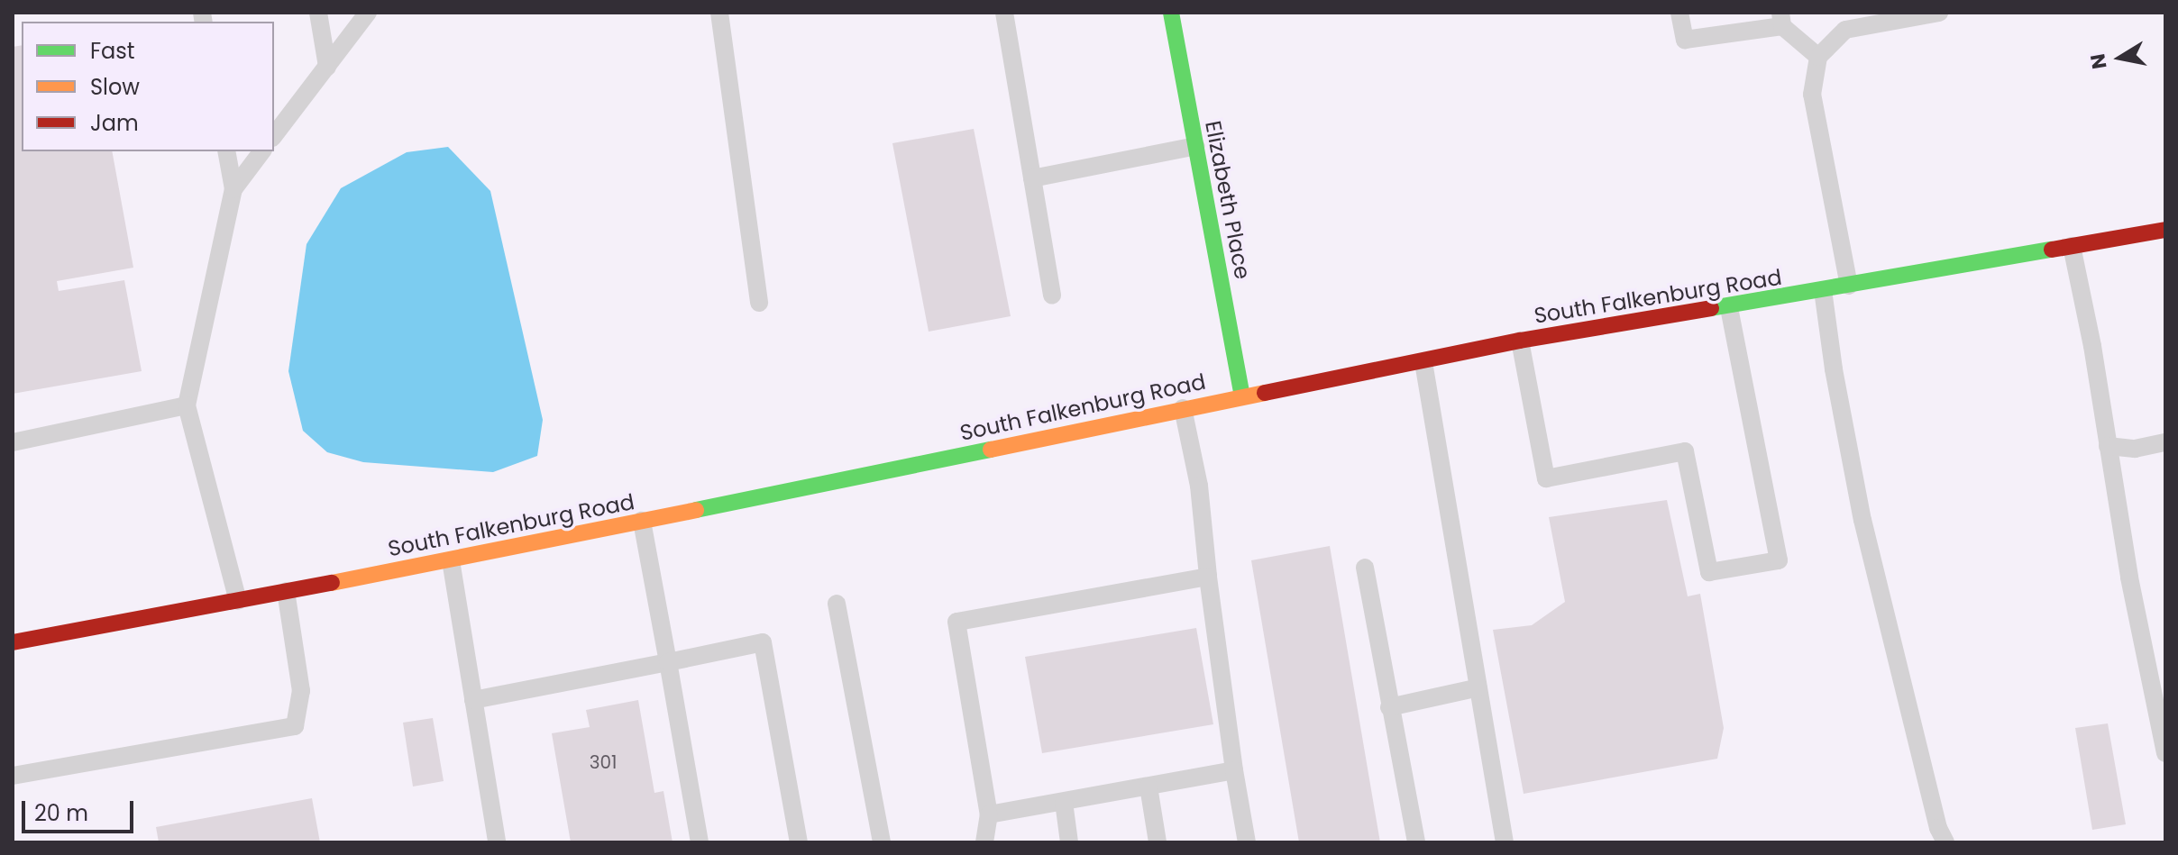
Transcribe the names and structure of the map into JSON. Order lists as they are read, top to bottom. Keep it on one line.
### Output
{"streets":{"street":["Elizabeth Place","South Falkenburg Road"]},"crossings":[["Elizabeth Place","South Falkenburg Road"]],"house_numbers":["301"],"legend":["Fast","Slow","Jam"],"scale_bar":"20 m","north":"left"}
